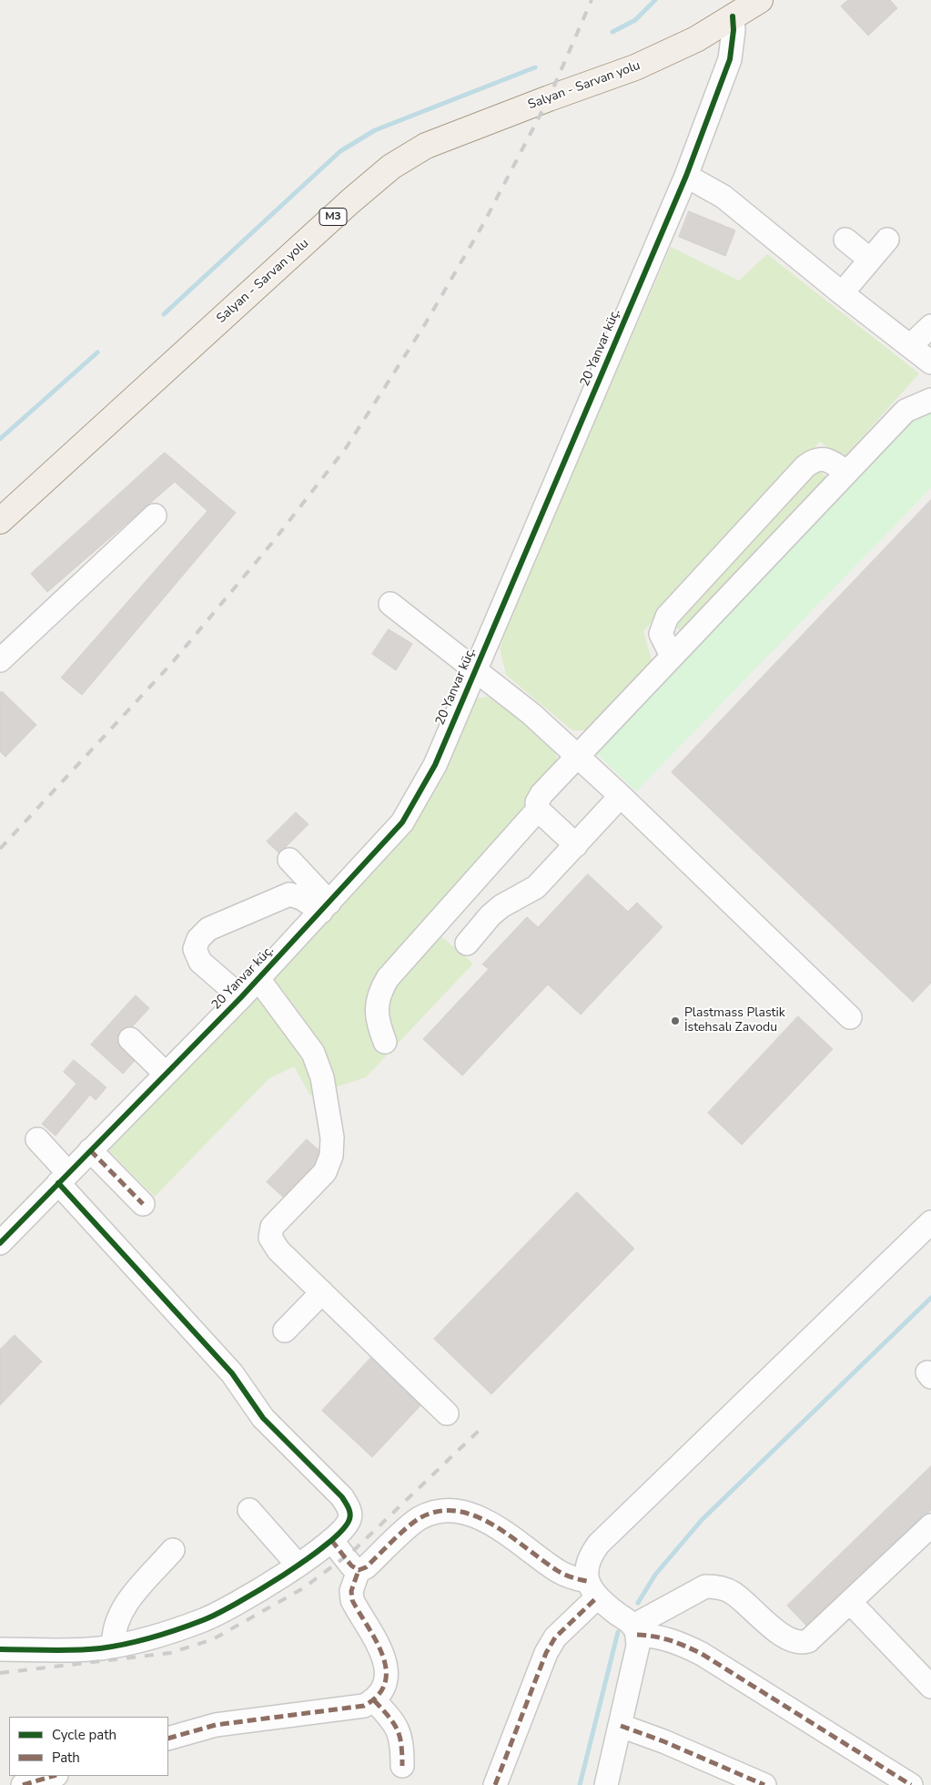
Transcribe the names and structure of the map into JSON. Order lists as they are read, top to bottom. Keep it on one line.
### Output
{"streets":{"main road":["Salyan - Sarvan yolu","M3"],"street":["20 Yanvar küç."]},"crossings":[["Salyan - Sarvan yolu","20 Yanvar küç."]],"places":["Plastmass Plastik İstehsalı Zavodu"],"legend":["Cycle path","Path"]}
